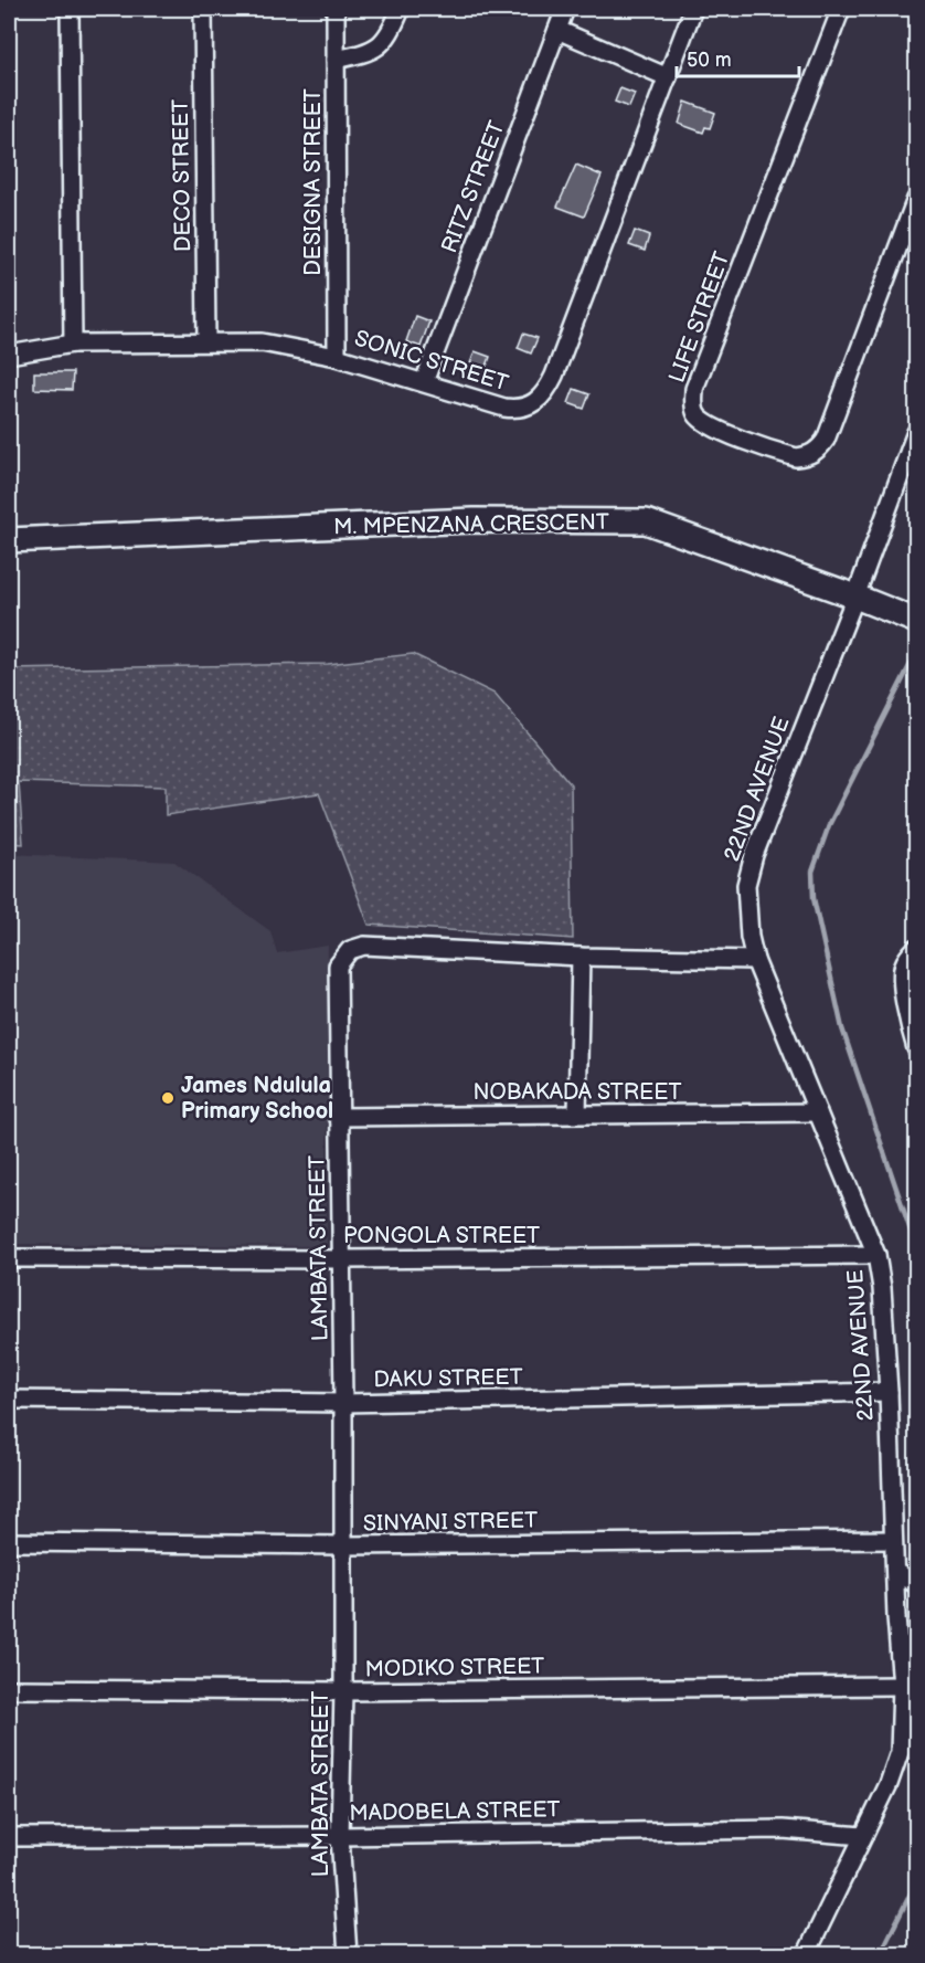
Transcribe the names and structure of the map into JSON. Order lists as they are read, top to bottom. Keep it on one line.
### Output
{"streets":{"main road":["M. MPENZANA CRESCENT"],"street":["DECO STREET","DESIGNA STREET","RITZ STREET","LIFE STREET","SONIC STREET","22ND AVENUE","NOBAKADA STREET","PONGOLA STREET","LAMBATA STREET","DAKU STREET","SINYANI STREET","MODIKO STREET","MADOBELA STREET"]},"crossings":[["DECO STREET","SONIC STREET"],["DESIGNA STREET","SONIC STREET"],["RITZ STREET","SONIC STREET"],["M. MPENZANA CRESCENT","22ND AVENUE"],["22ND AVENUE","NOBAKADA STREET"],["22ND AVENUE","PONGOLA STREET"],["22ND AVENUE","LAMBATA STREET"],["22ND AVENUE","DAKU STREET"],["22ND AVENUE","SINYANI STREET"],["22ND AVENUE","MODIKO STREET"],["22ND AVENUE","MADOBELA STREET"],["NOBAKADA STREET","LAMBATA STREET"],["PONGOLA STREET","LAMBATA STREET"],["LAMBATA STREET","DAKU STREET"],["LAMBATA STREET","SINYANI STREET"],["LAMBATA STREET","MODIKO STREET"],["LAMBATA STREET","MADOBELA STREET"]],"places":["James Ndulula Primary School"],"scale_bar":"50 m"}
